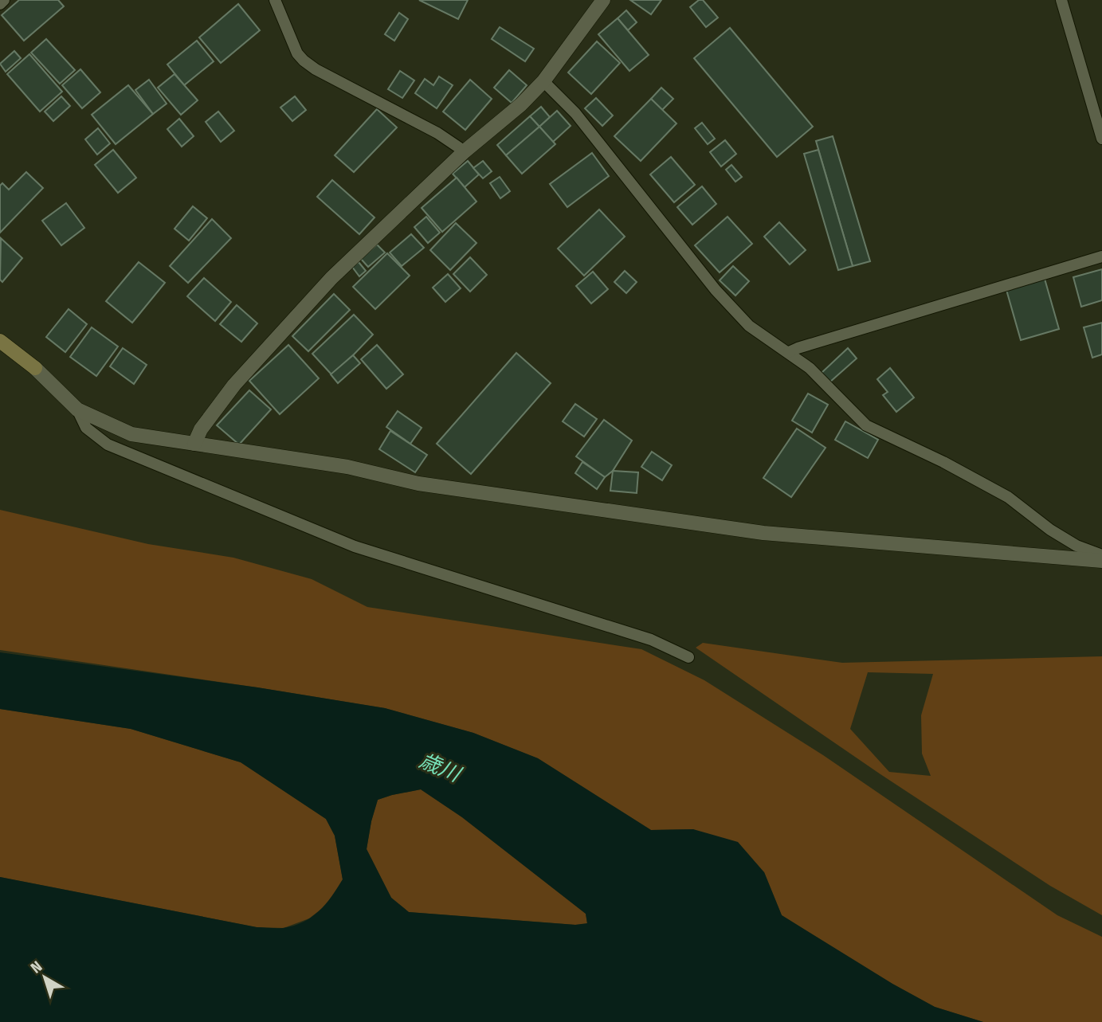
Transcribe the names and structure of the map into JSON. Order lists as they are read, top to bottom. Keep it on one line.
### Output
{"water":["歳川"],"north":"top left"}
